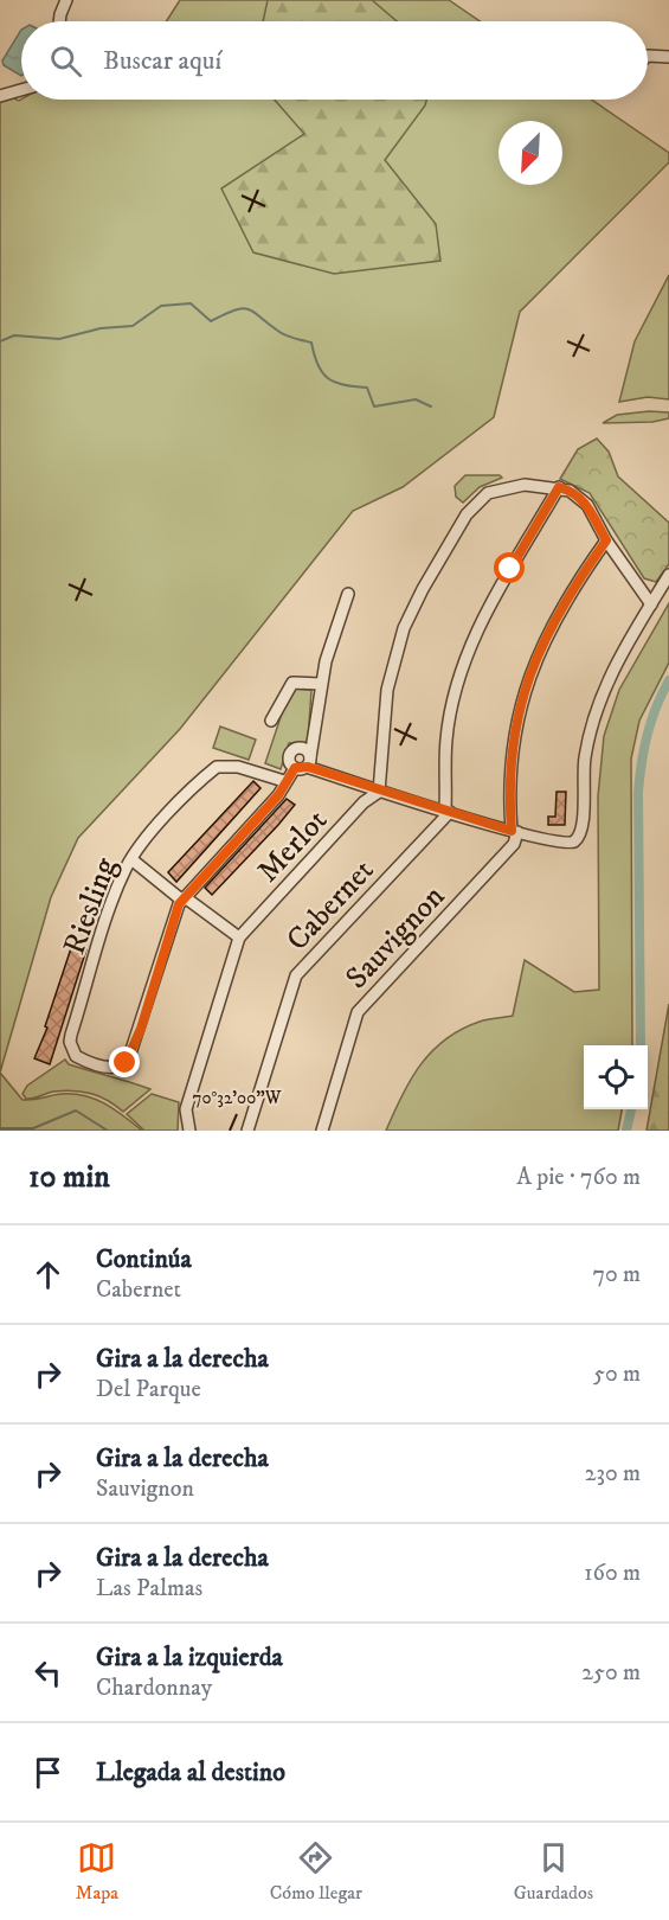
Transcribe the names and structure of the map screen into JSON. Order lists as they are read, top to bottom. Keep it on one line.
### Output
{"streets":{"street":["Merlot","Cabernet","Riesling","Sauvignon"]},"north":"bottom left","page":{"search":"Buscar aquí","heading":["10 min","A pie · 760 m"],"list":[["Continúa","Cabernet","70 m"],["Gira a la derecha","Del Parque","50 m"],["Gira a la derecha","Sauvignon","230 m"],["Gira a la derecha","Las Palmas","160 m"],["Gira a la izquierda","Chardonnay","250 m"],"Llegada al destino"],"nav":["Mapa","Cómo llegar","Guardados"]},"coordinates":["70°32'00\"W"]}
